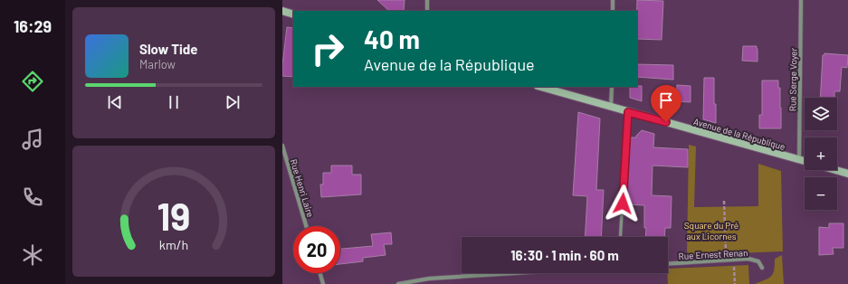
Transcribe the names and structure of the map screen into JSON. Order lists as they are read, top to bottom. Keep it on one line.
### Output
{"streets":{"main road":["Avenue de la République"],"street":["Rue Serge Voyer","Rue Henri Laire","Rue Ernest Renan"]},"crossings":[["Rue Serge Voyer","Avenue de la République"]],"parks":["Square du Pré aux Licornes"],"page":{"tabs":"16:29","turn":["40 m","Avenue de la République"],"song":["Slow Tide","Marlow"],"map_buttons":["+","−"],"limit":"20","trip":"16:30 · 1 min · 60 m","gauge":["19","km/h"]}}
